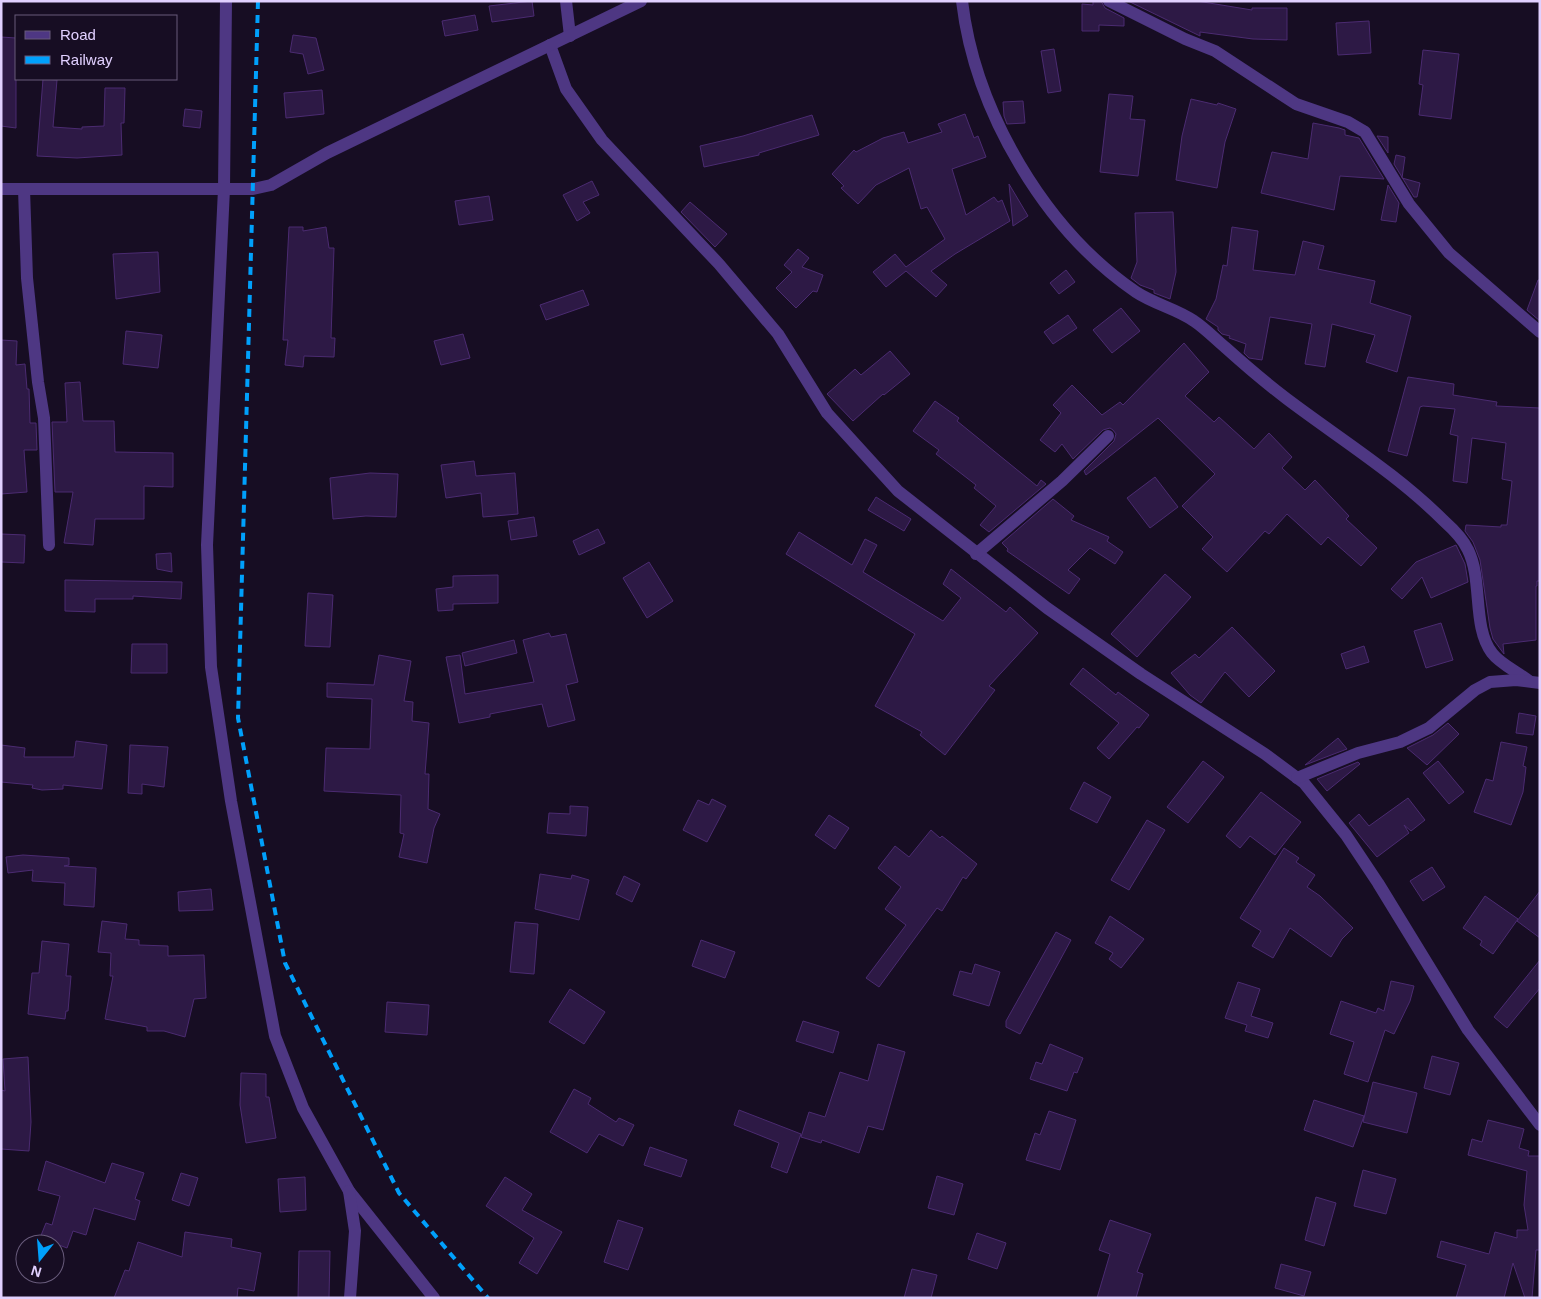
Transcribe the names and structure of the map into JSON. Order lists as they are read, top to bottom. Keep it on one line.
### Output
{"legend":["Road","Railway"],"north":"bottom"}
